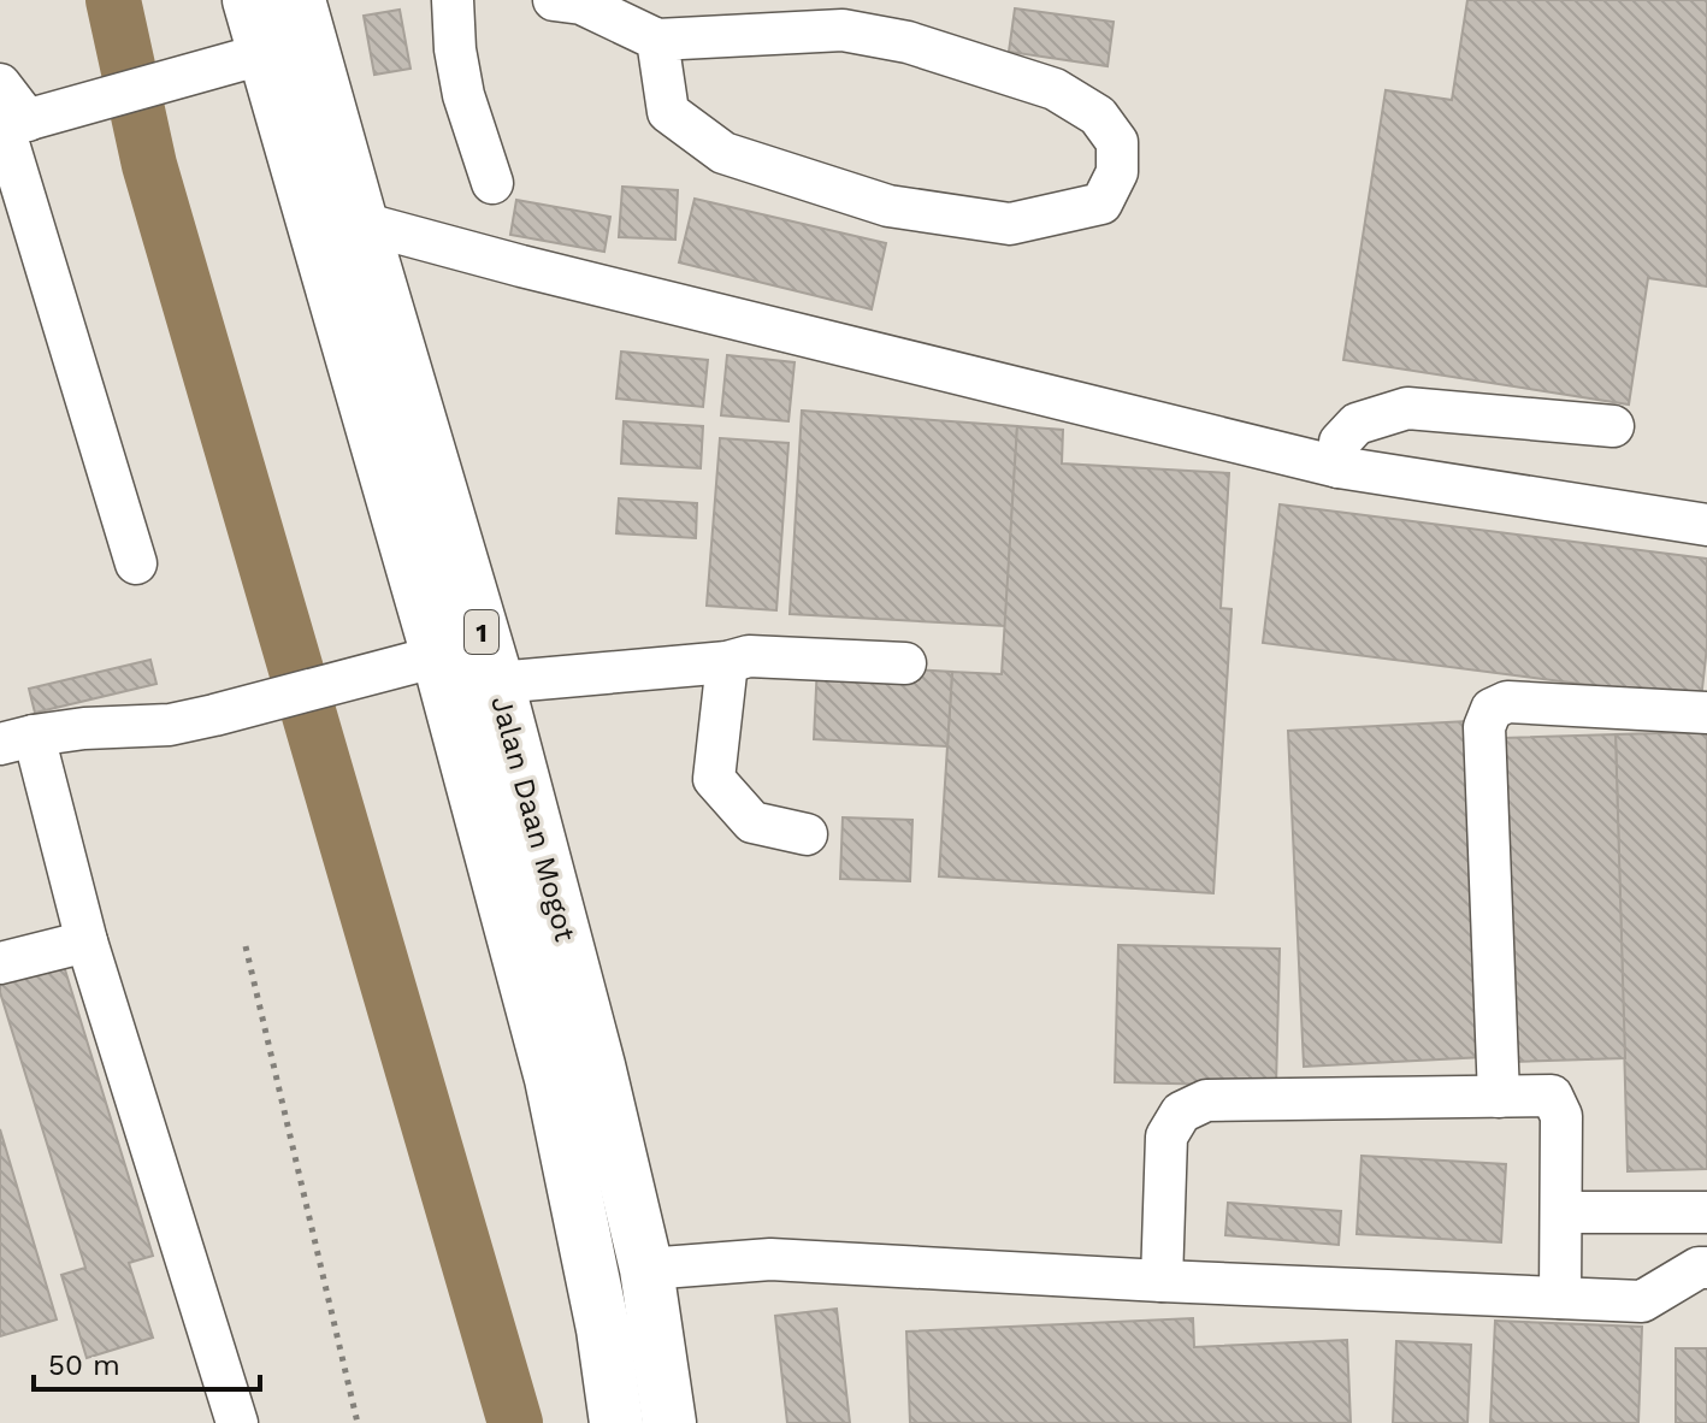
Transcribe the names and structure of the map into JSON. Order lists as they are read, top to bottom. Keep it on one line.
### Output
{"streets":{"highway":["1","Jalan Daan Mogot"]},"scale_bar":"50 m"}
